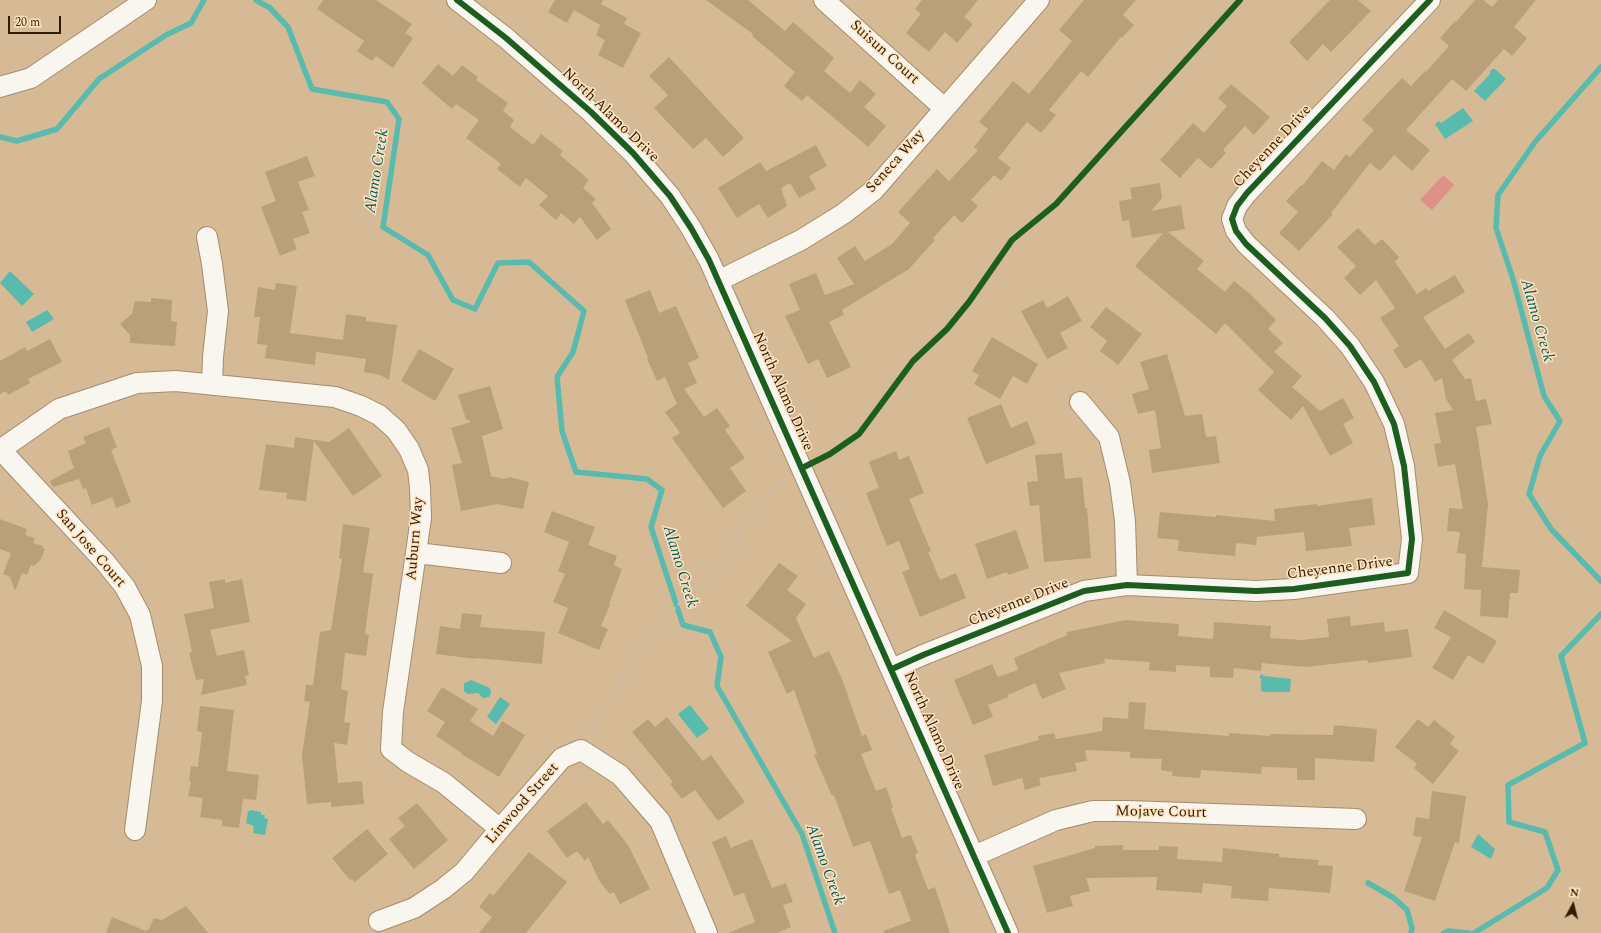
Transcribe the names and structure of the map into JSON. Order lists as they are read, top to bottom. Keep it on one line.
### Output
{"streets":{"street":["Suisun Court","North Alamo Drive","Cheyenne Drive","Seneca Way","Auburn Way","San Jose Court","Linwood Street","Mojave Court"]},"crossings":[["Suisun Court","Seneca Way"],["North Alamo Drive","Cheyenne Drive"],["North Alamo Drive","Seneca Way"],["North Alamo Drive","Mojave Court"],["Auburn Way","San Jose Court"],["Auburn Way","Linwood Street"]],"water":["Alamo Creek"],"scale_bar":"20 m","north":"top"}
